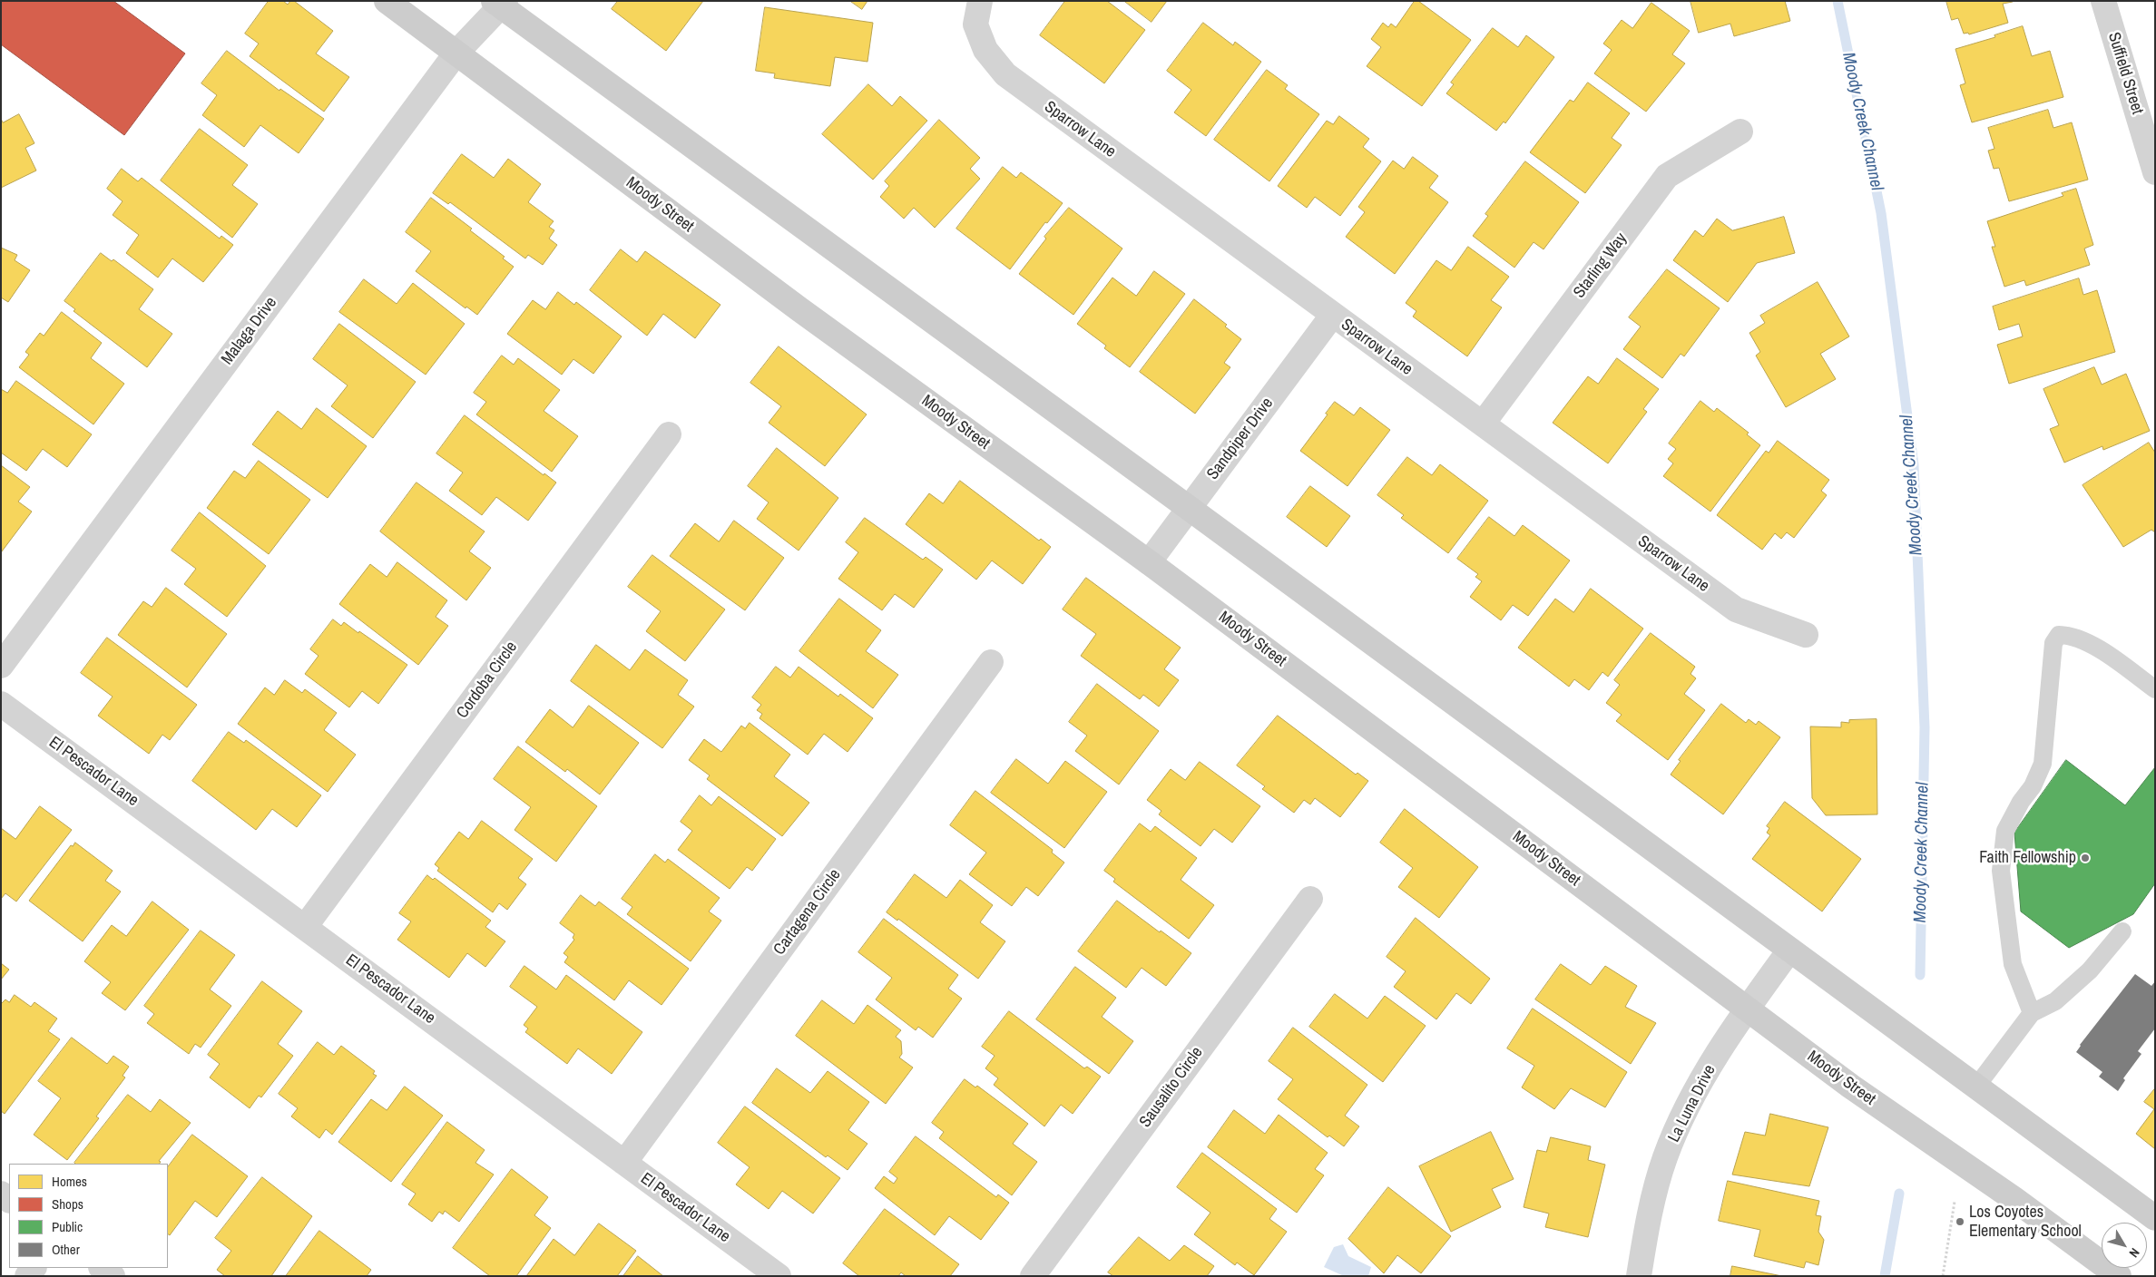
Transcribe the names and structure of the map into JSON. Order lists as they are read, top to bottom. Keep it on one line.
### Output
{"streets":{"main road":["Moody Street"],"street":["Suffield Street","Sparrow Lane","Starling Way","Malaga Drive","Sandpiper Drive","Cordoba Circle","El Pescador Lane","Cartagena Circle","Sausalito Circle","La Luna Drive"]},"crossings":[["Sparrow Lane","Starling Way"],["Sparrow Lane","Sandpiper Drive"],["Moody Street","Malaga Drive"],["Moody Street","Sandpiper Drive"],["Moody Street","La Luna Drive"],["Cordoba Circle","El Pescador Lane"],["El Pescador Lane","Cartagena Circle"]],"water":["Moody Creek Channel"],"places":["Faith Fellowship","Los Coyotes Elementary School"],"legend":["Homes","Shops","Public","Other"],"north":"bottom right"}
